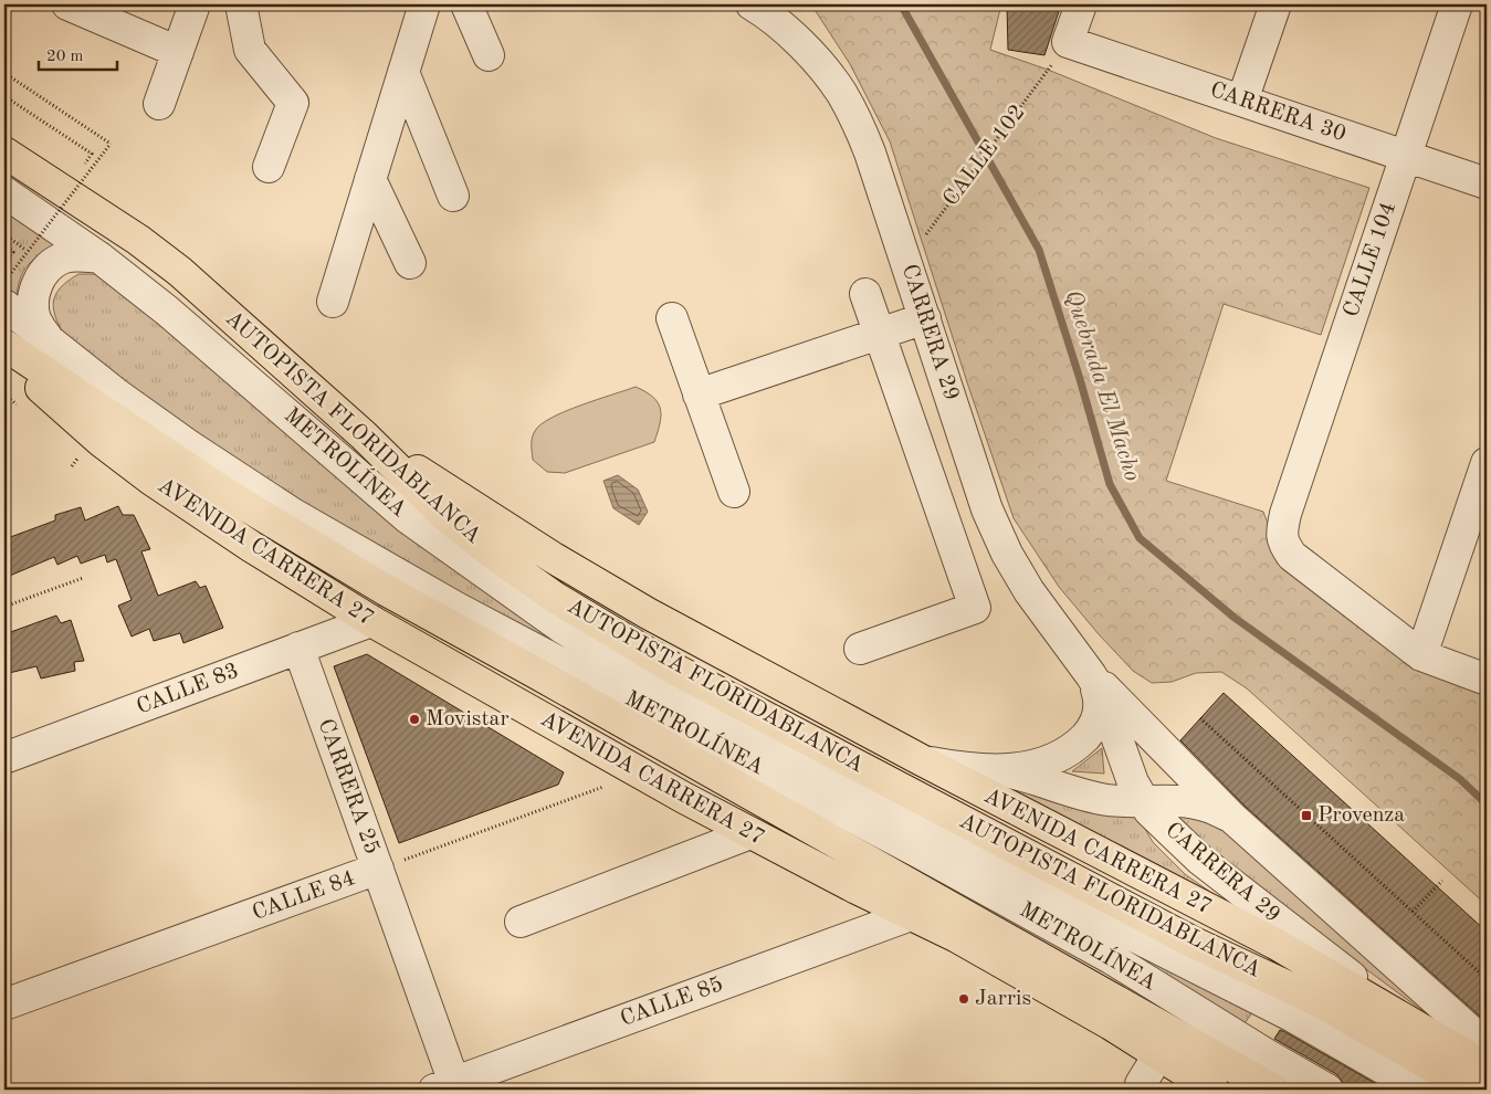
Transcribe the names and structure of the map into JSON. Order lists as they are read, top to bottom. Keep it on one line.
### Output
{"streets":{"highway":["AUTOPISTA FLORIDABLANCA","AVENIDA CARRERA 27"],"street":["CARRERA 30","CALLE 104","CARRERA 29","METROLÍNEA","CALLE 83","CARRERA 25","CALLE 84","CALLE 85"],"path":["CALLE 102"]},"crossings":[["CARRERA 30","CALLE 104"],["CARRERA 29","AVENIDA CARRERA 27"],["AUTOPISTA FLORIDABLANCA","AVENIDA CARRERA 27"],["AVENIDA CARRERA 27","CALLE 83"],["AVENIDA CARRERA 27","CALLE 85"],["CALLE 83","CARRERA 25"],["CARRERA 25","CALLE 84"],["CARRERA 25","CALLE 85"]],"water":["Quebrada El Macho"],"places":{"other":["Movistar","Jarris"],"transit":["Provenza"]},"scale_bar":"20 m"}
